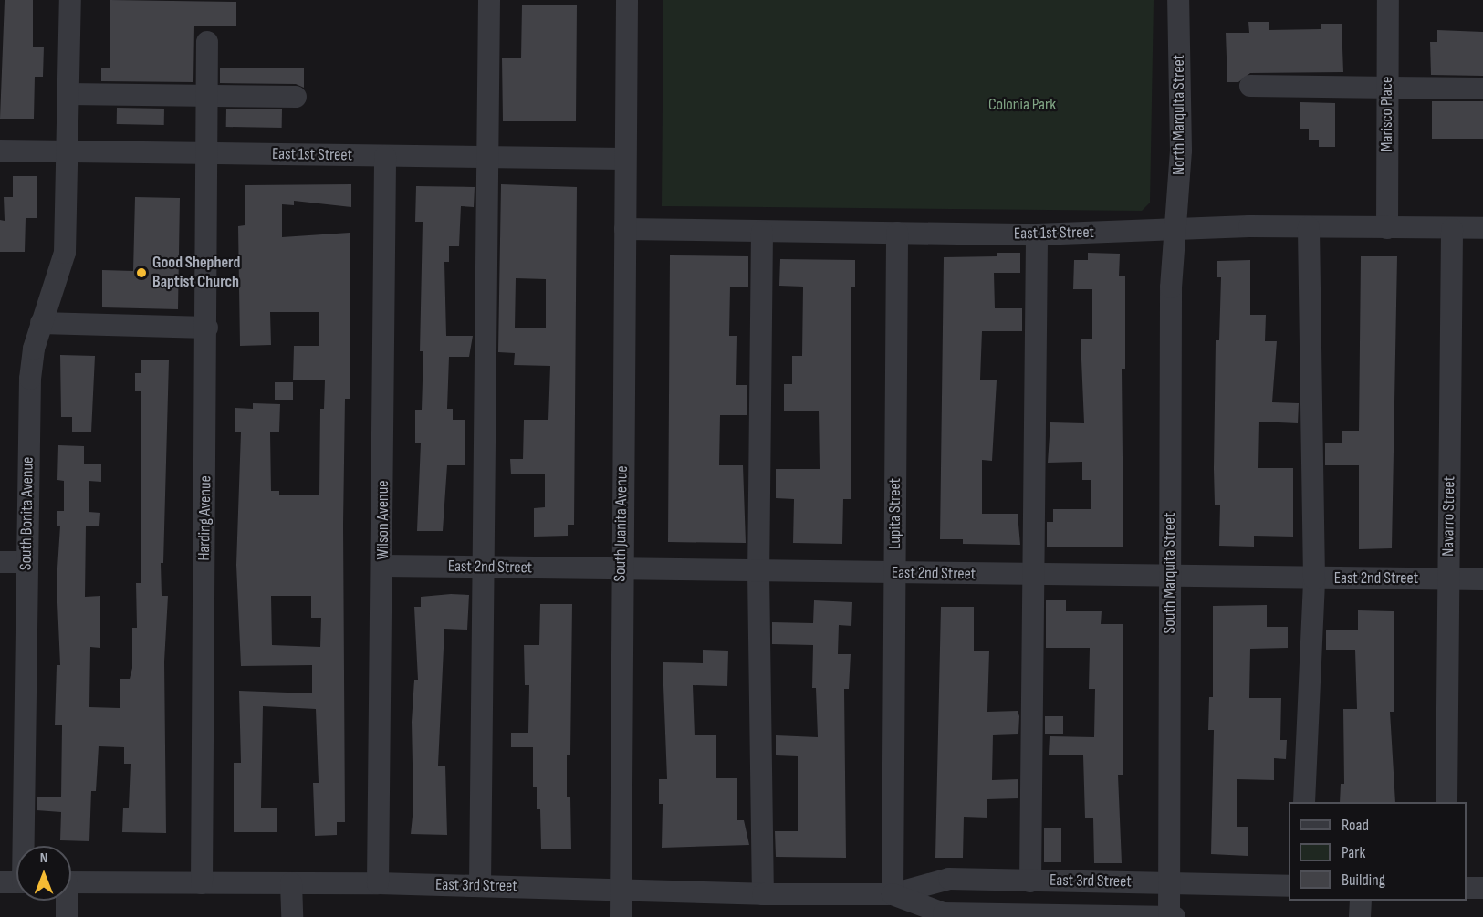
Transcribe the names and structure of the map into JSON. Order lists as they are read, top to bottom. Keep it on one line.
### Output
{"streets":{"street":["Marisco Place","North Marquita Street","East 1st Street","South Bonita Avenue","Lupita Street","Navarro Street","Harding Avenue","Wilson Avenue","South Juanita Avenue","East 2nd Street","South Marquita Street","East 3rd Street"]},"crossings":[["Marisco Place","East 1st Street"],["North Marquita Street","East 1st Street"],["North Marquita Street","South Marquita Street"],["East 1st Street","South Bonita Avenue"],["East 1st Street","Lupita Street"],["East 1st Street","Navarro Street"],["East 1st Street","Harding Avenue"],["East 1st Street","Wilson Avenue"],["East 1st Street","South Juanita Avenue"],["East 1st Street","South Marquita Street"],["Lupita Street","East 2nd Street"],["Lupita Street","East 3rd Street"],["Navarro Street","East 2nd Street"],["Harding Avenue","East 3rd Street"],["Wilson Avenue","East 2nd Street"],["Wilson Avenue","East 3rd Street"],["South Juanita Avenue","East 2nd Street"],["South Juanita Avenue","East 3rd Street"],["East 2nd Street","South Marquita Street"],["South Marquita Street","East 3rd Street"]],"parks":["Colonia Park"],"places":["Good Shepherd Baptist Church"],"legend":["Road","Park","Building"],"north":"top"}
